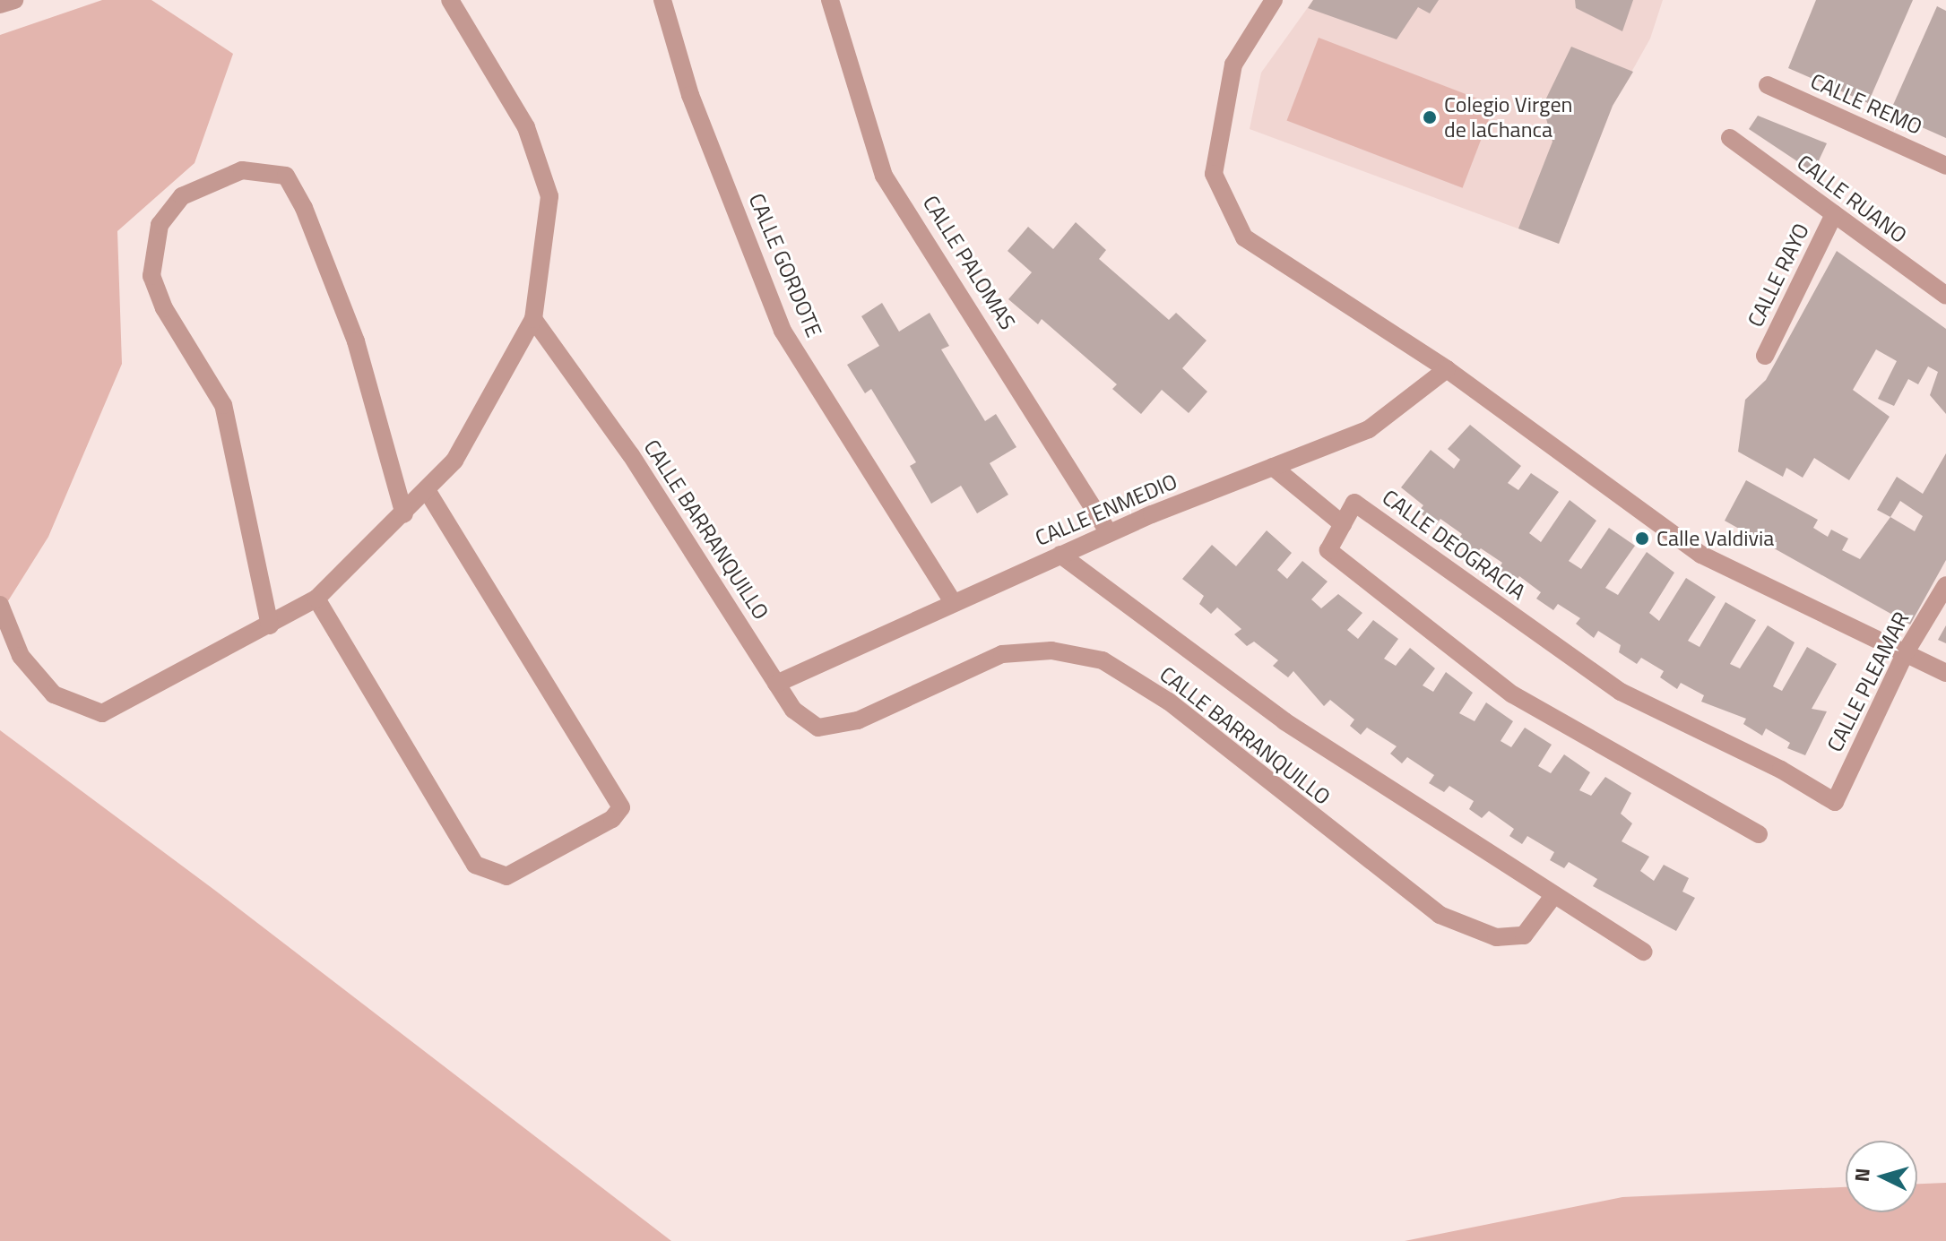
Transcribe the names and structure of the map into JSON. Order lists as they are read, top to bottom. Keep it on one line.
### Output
{"streets":{"street":["CALLE REMO","CALLE RUANO","CALLE PALOMAS","CALLE GORDOTE","CALLE RAYO","CALLE ENMEDIO","CALLE BARRANQUILLO","CALLE DEOGRACIA","CALLE PLEAMAR"]},"crossings":[["CALLE RUANO","CALLE RAYO"],["CALLE PALOMAS","CALLE ENMEDIO"],["CALLE GORDOTE","CALLE ENMEDIO"],["CALLE ENMEDIO","CALLE BARRANQUILLO"],["CALLE DEOGRACIA","CALLE PLEAMAR"]],"places":["Colegio Virgen de laChanca","Calle Valdivia"],"north":"left"}
